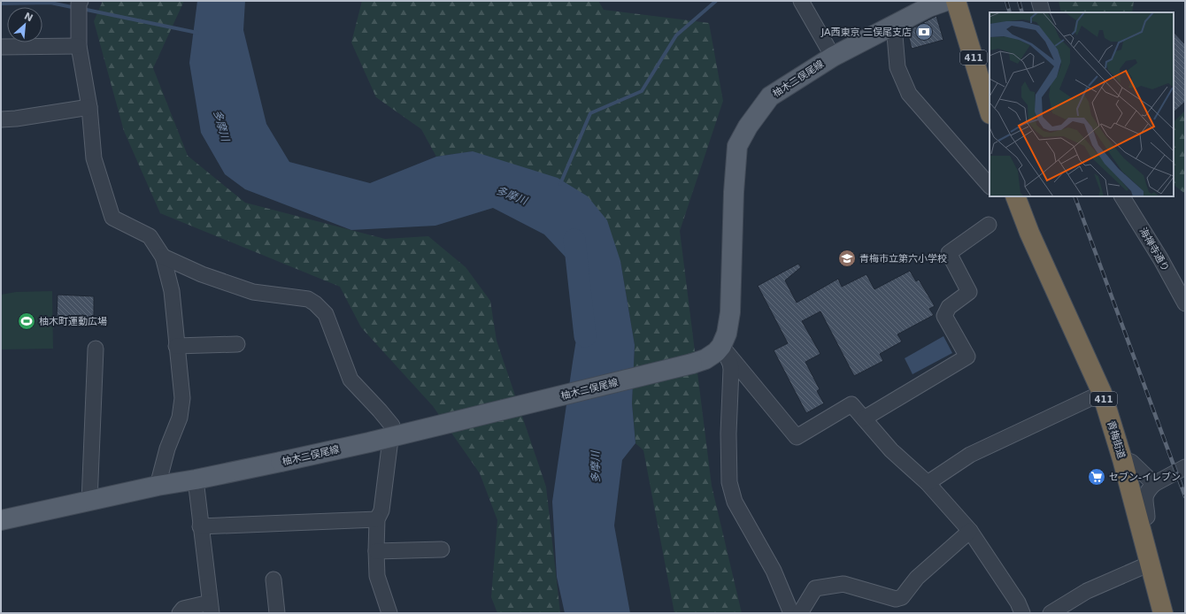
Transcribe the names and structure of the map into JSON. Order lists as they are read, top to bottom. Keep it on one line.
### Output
{"streets":{"highway":["411","青梅街道"],"main road":["柚木二俣尾線"],"street":["海禅寺通り"]},"water":["多摩川"],"places":{"bank":["JA西東京 二俣尾支店"],"school or university":["青梅市立第六小学校"],"sports":["柚木町運動広場"],"supermarket":["セブン-イレブン"]},"north":"top right"}
